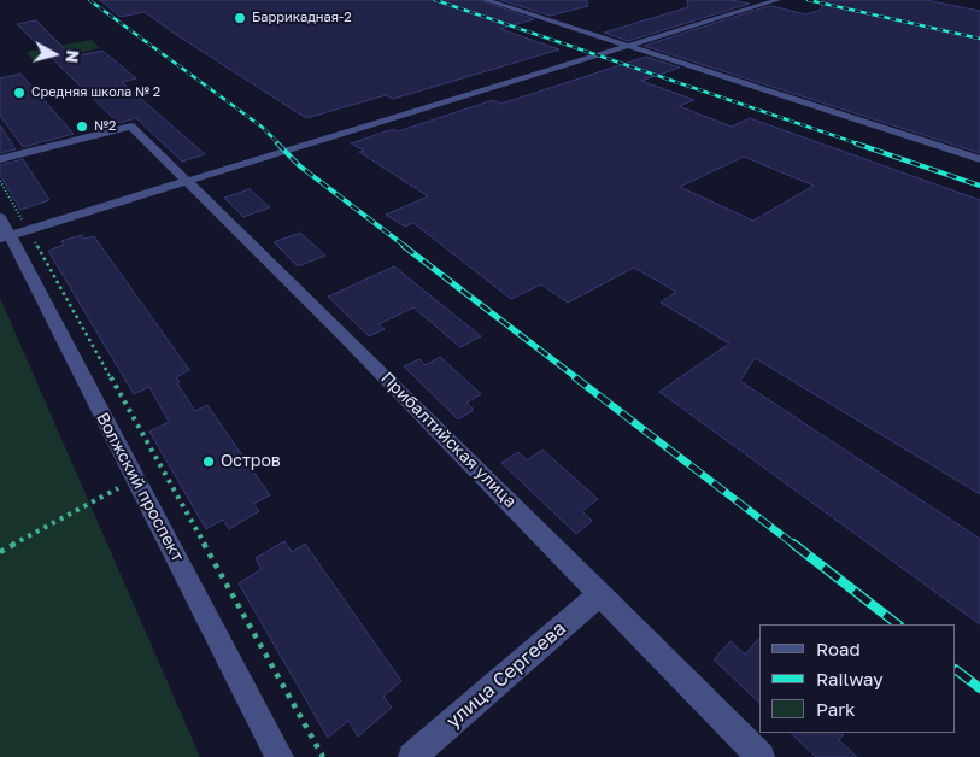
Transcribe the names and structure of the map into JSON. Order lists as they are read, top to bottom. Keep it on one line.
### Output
{"streets":{"street":["Прибалтийская улица","Волжский проспект","улица Сергеева"]},"crossings":[["Прибалтийская улица","улица Сергеева"]],"places":["Баррикадная-2","Средняя школа № 2","№2","Остров"],"legend":["Road","Railway","Park"],"north":"right"}
